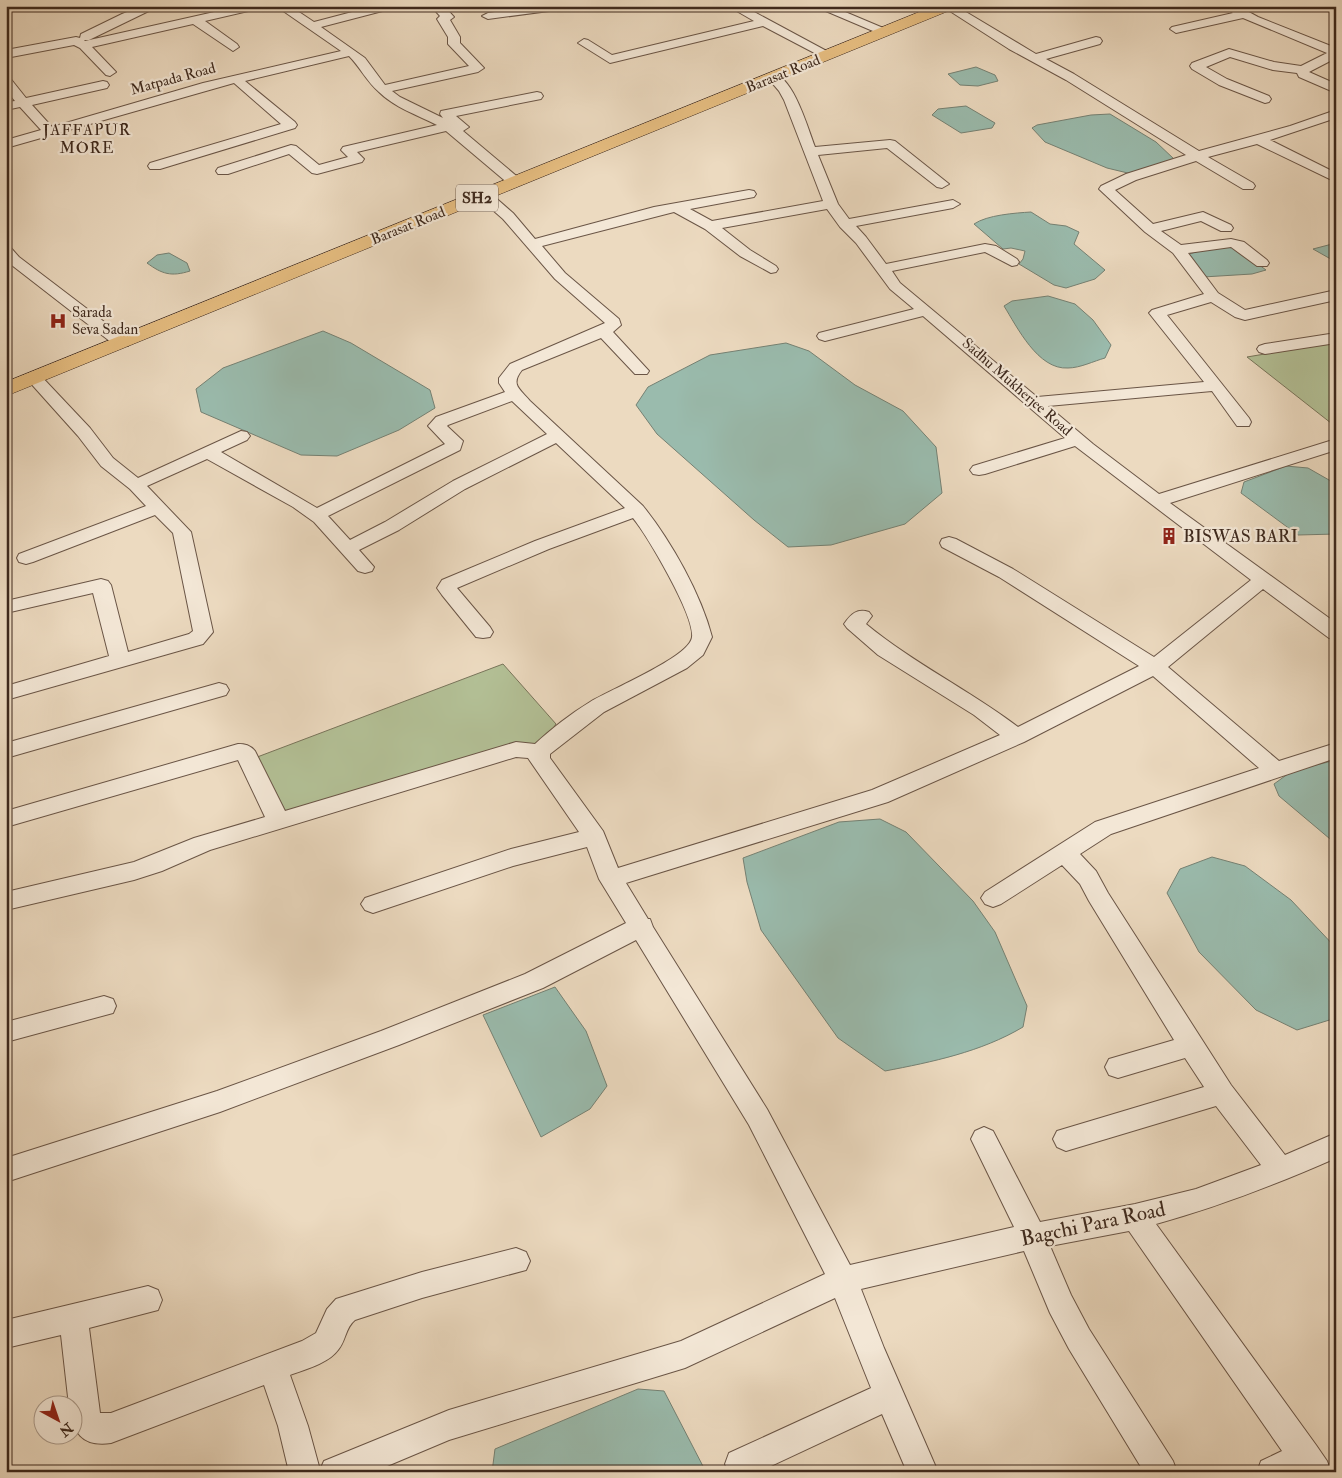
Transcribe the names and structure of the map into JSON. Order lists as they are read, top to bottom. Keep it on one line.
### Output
{"streets":{"main road":["Barasat Road","SH2"],"street":["Matpada Road","Sadhu Mukherjee Road","Bagchi Para Road"]},"crossings":[["Barasat Road","Sadhu Mukherjee Road"]],"districts":["JAFFAPUR MORE"],"places":{"hospital":["Sarada Seva Sadan"],"building":["BISWAS BARI"]},"north":"bottom right"}
